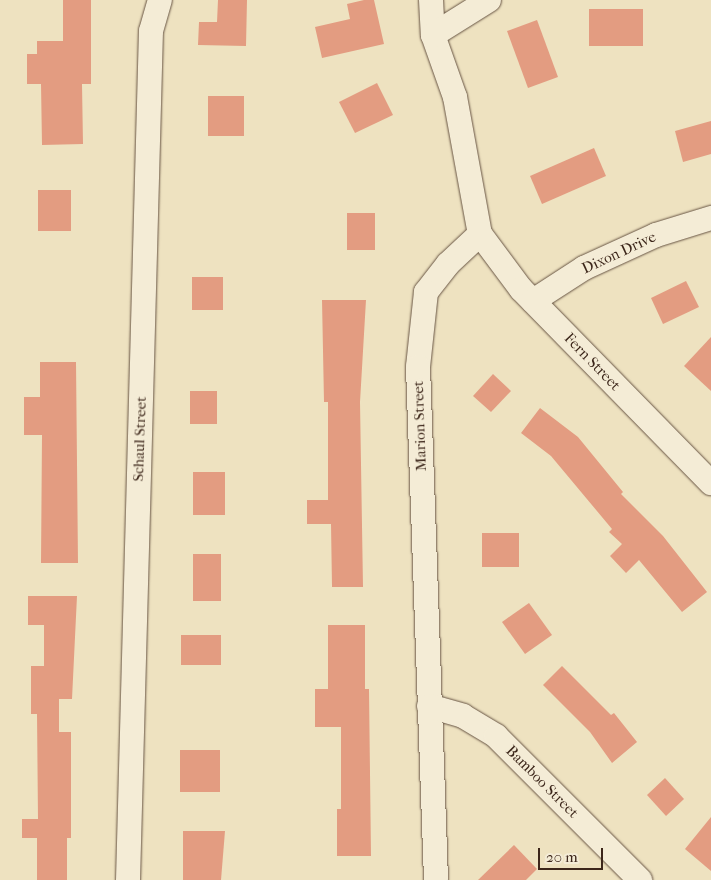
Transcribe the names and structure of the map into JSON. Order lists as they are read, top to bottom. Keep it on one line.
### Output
{"streets":{"street":["Dixon Drive","Fern Street","Marion Street","Schaul Street","Bamboo Street"]},"crossings":[["Dixon Drive","Fern Street"],["Fern Street","Marion Street"],["Marion Street","Bamboo Street"]],"scale_bar":"20 m"}
